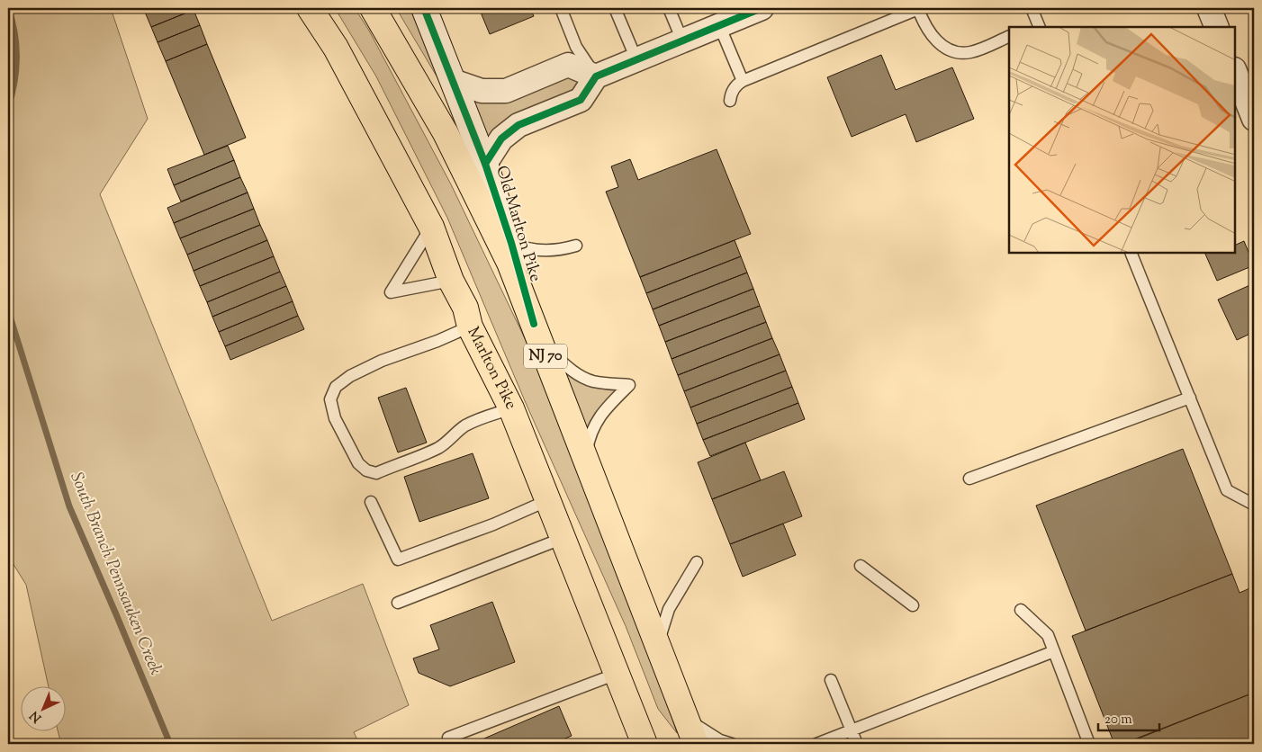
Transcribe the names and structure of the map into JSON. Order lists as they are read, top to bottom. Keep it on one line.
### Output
{"streets":{"highway":["NJ 70","Marlton Pike"],"street":["Old Marlton Pike"]},"crossings":[["Old Marlton Pike","NJ 70"]],"water":["South Branch Pennsauken Creek"],"scale_bar":"20 m","north":"bottom left"}
